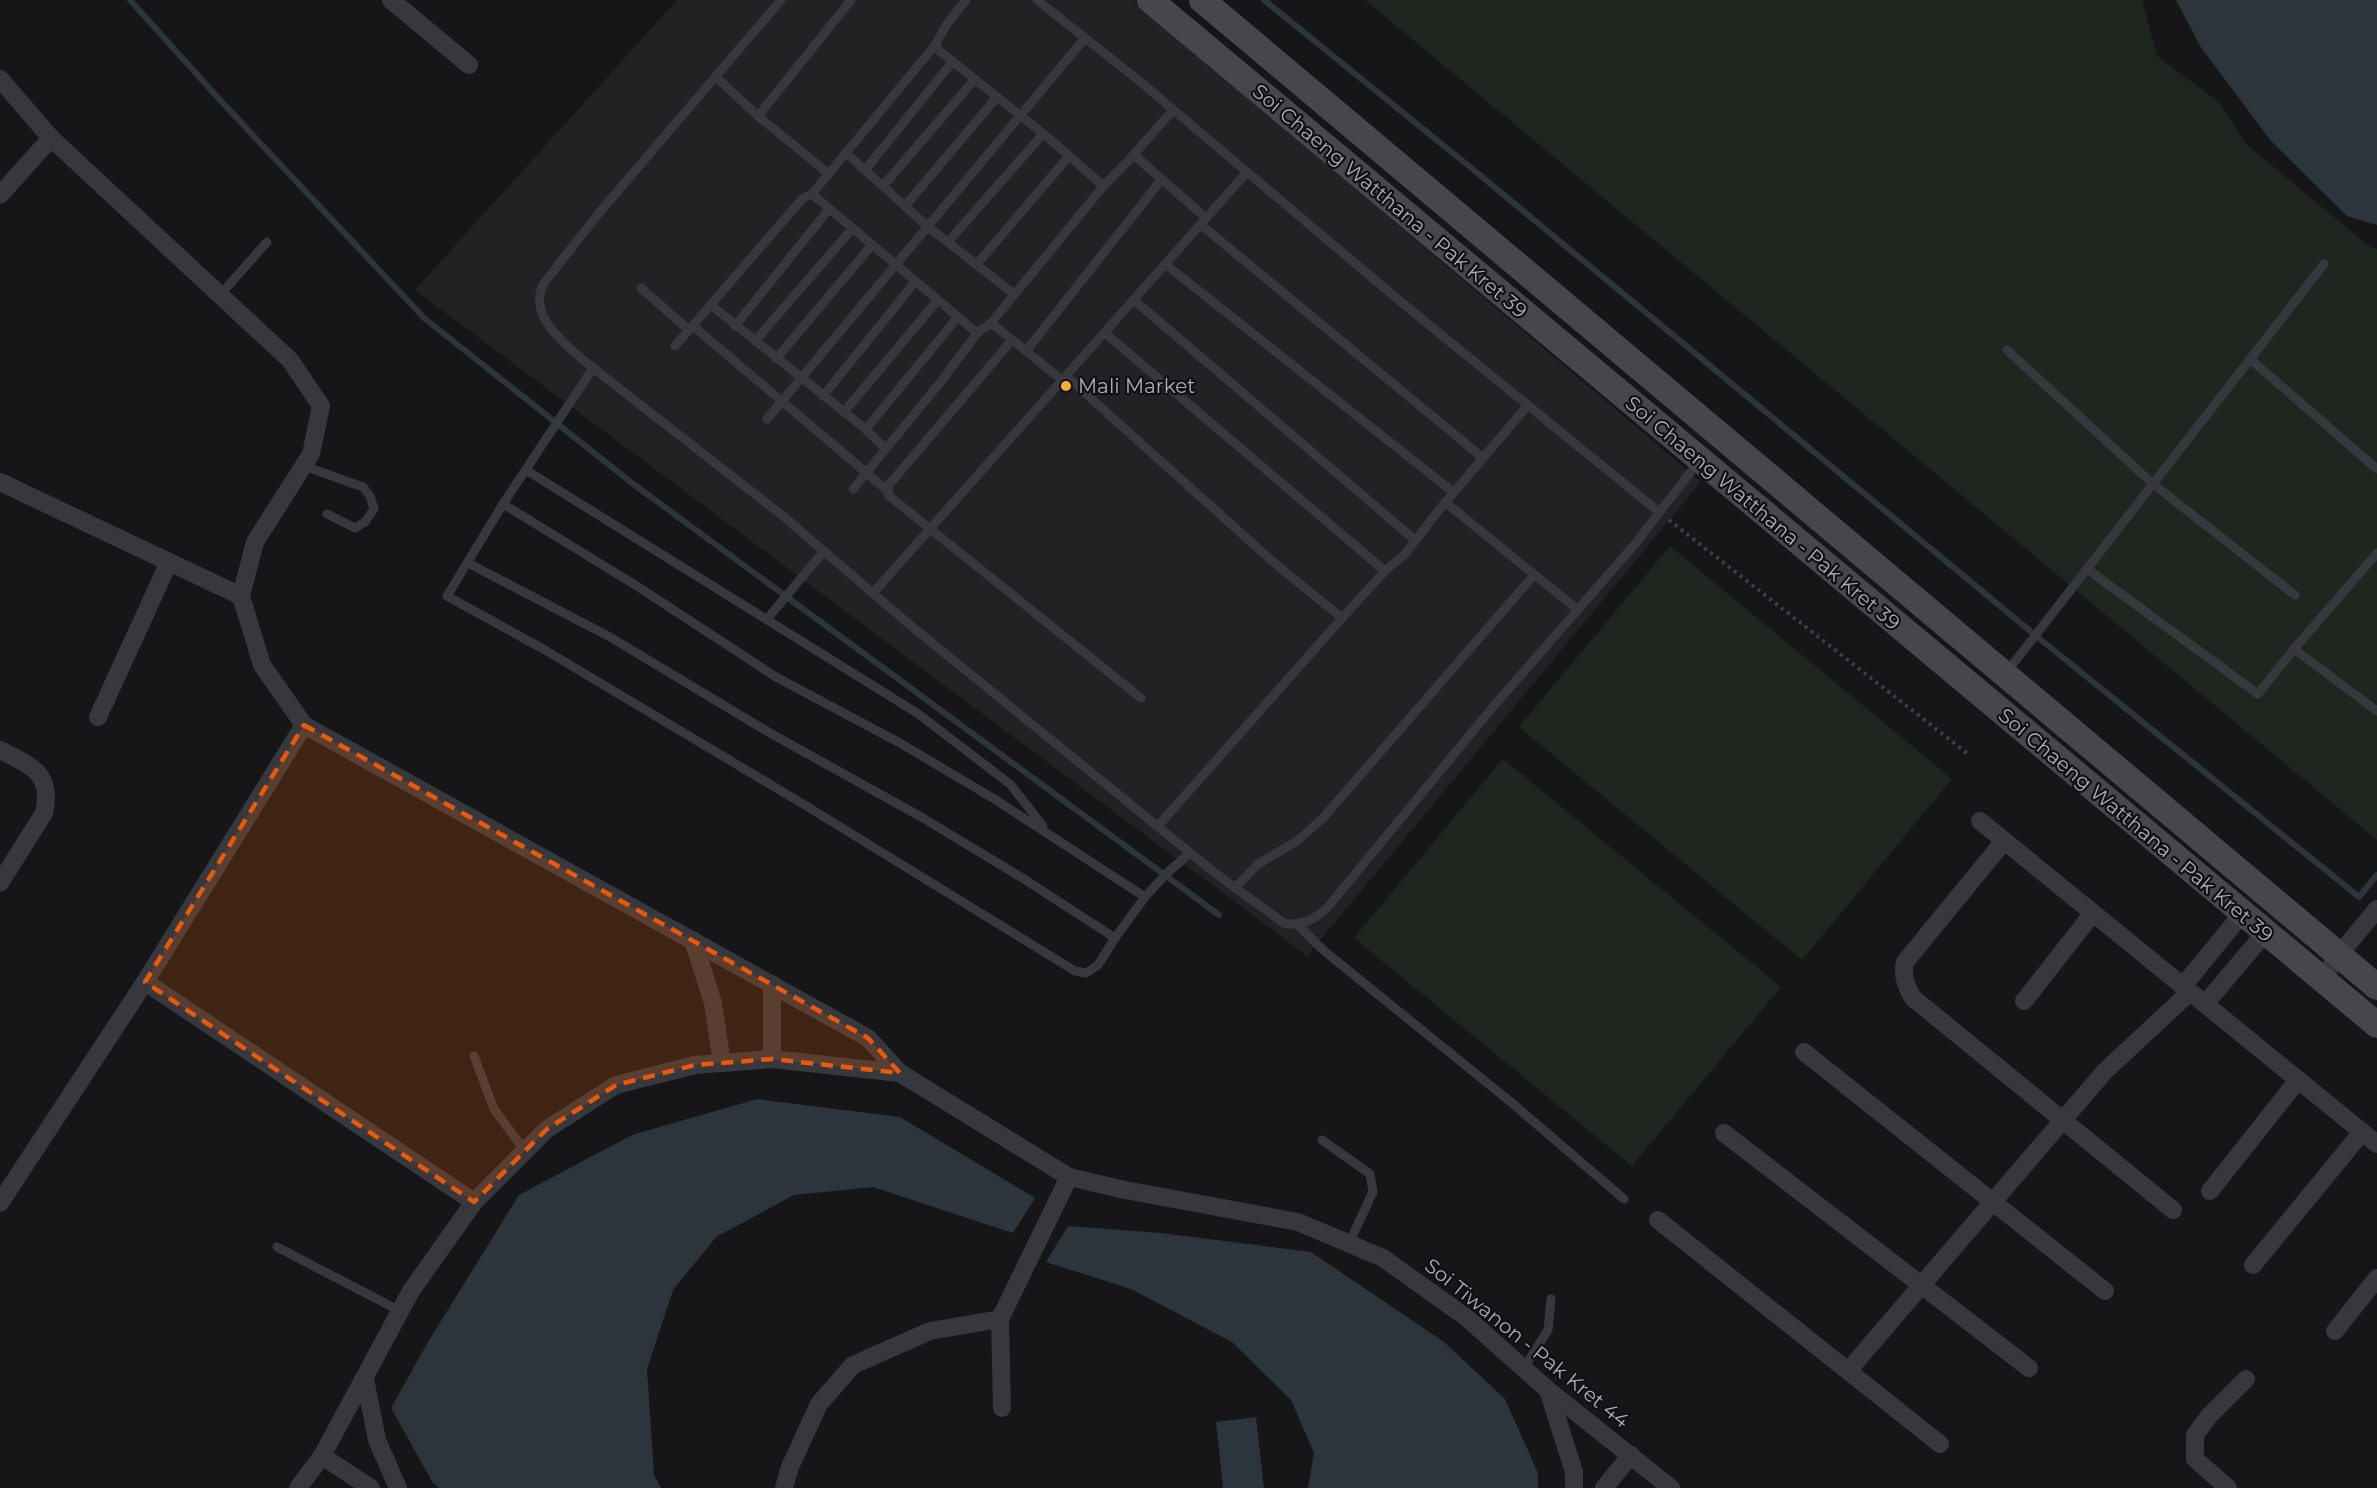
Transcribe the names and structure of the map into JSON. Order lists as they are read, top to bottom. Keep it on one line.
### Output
{"streets":{"main road":["Soi Chaeng Watthana - Pak Kret 39"],"street":["Soi Tiwanon - Pak Kret 44"]},"places":["Mali Market"]}
